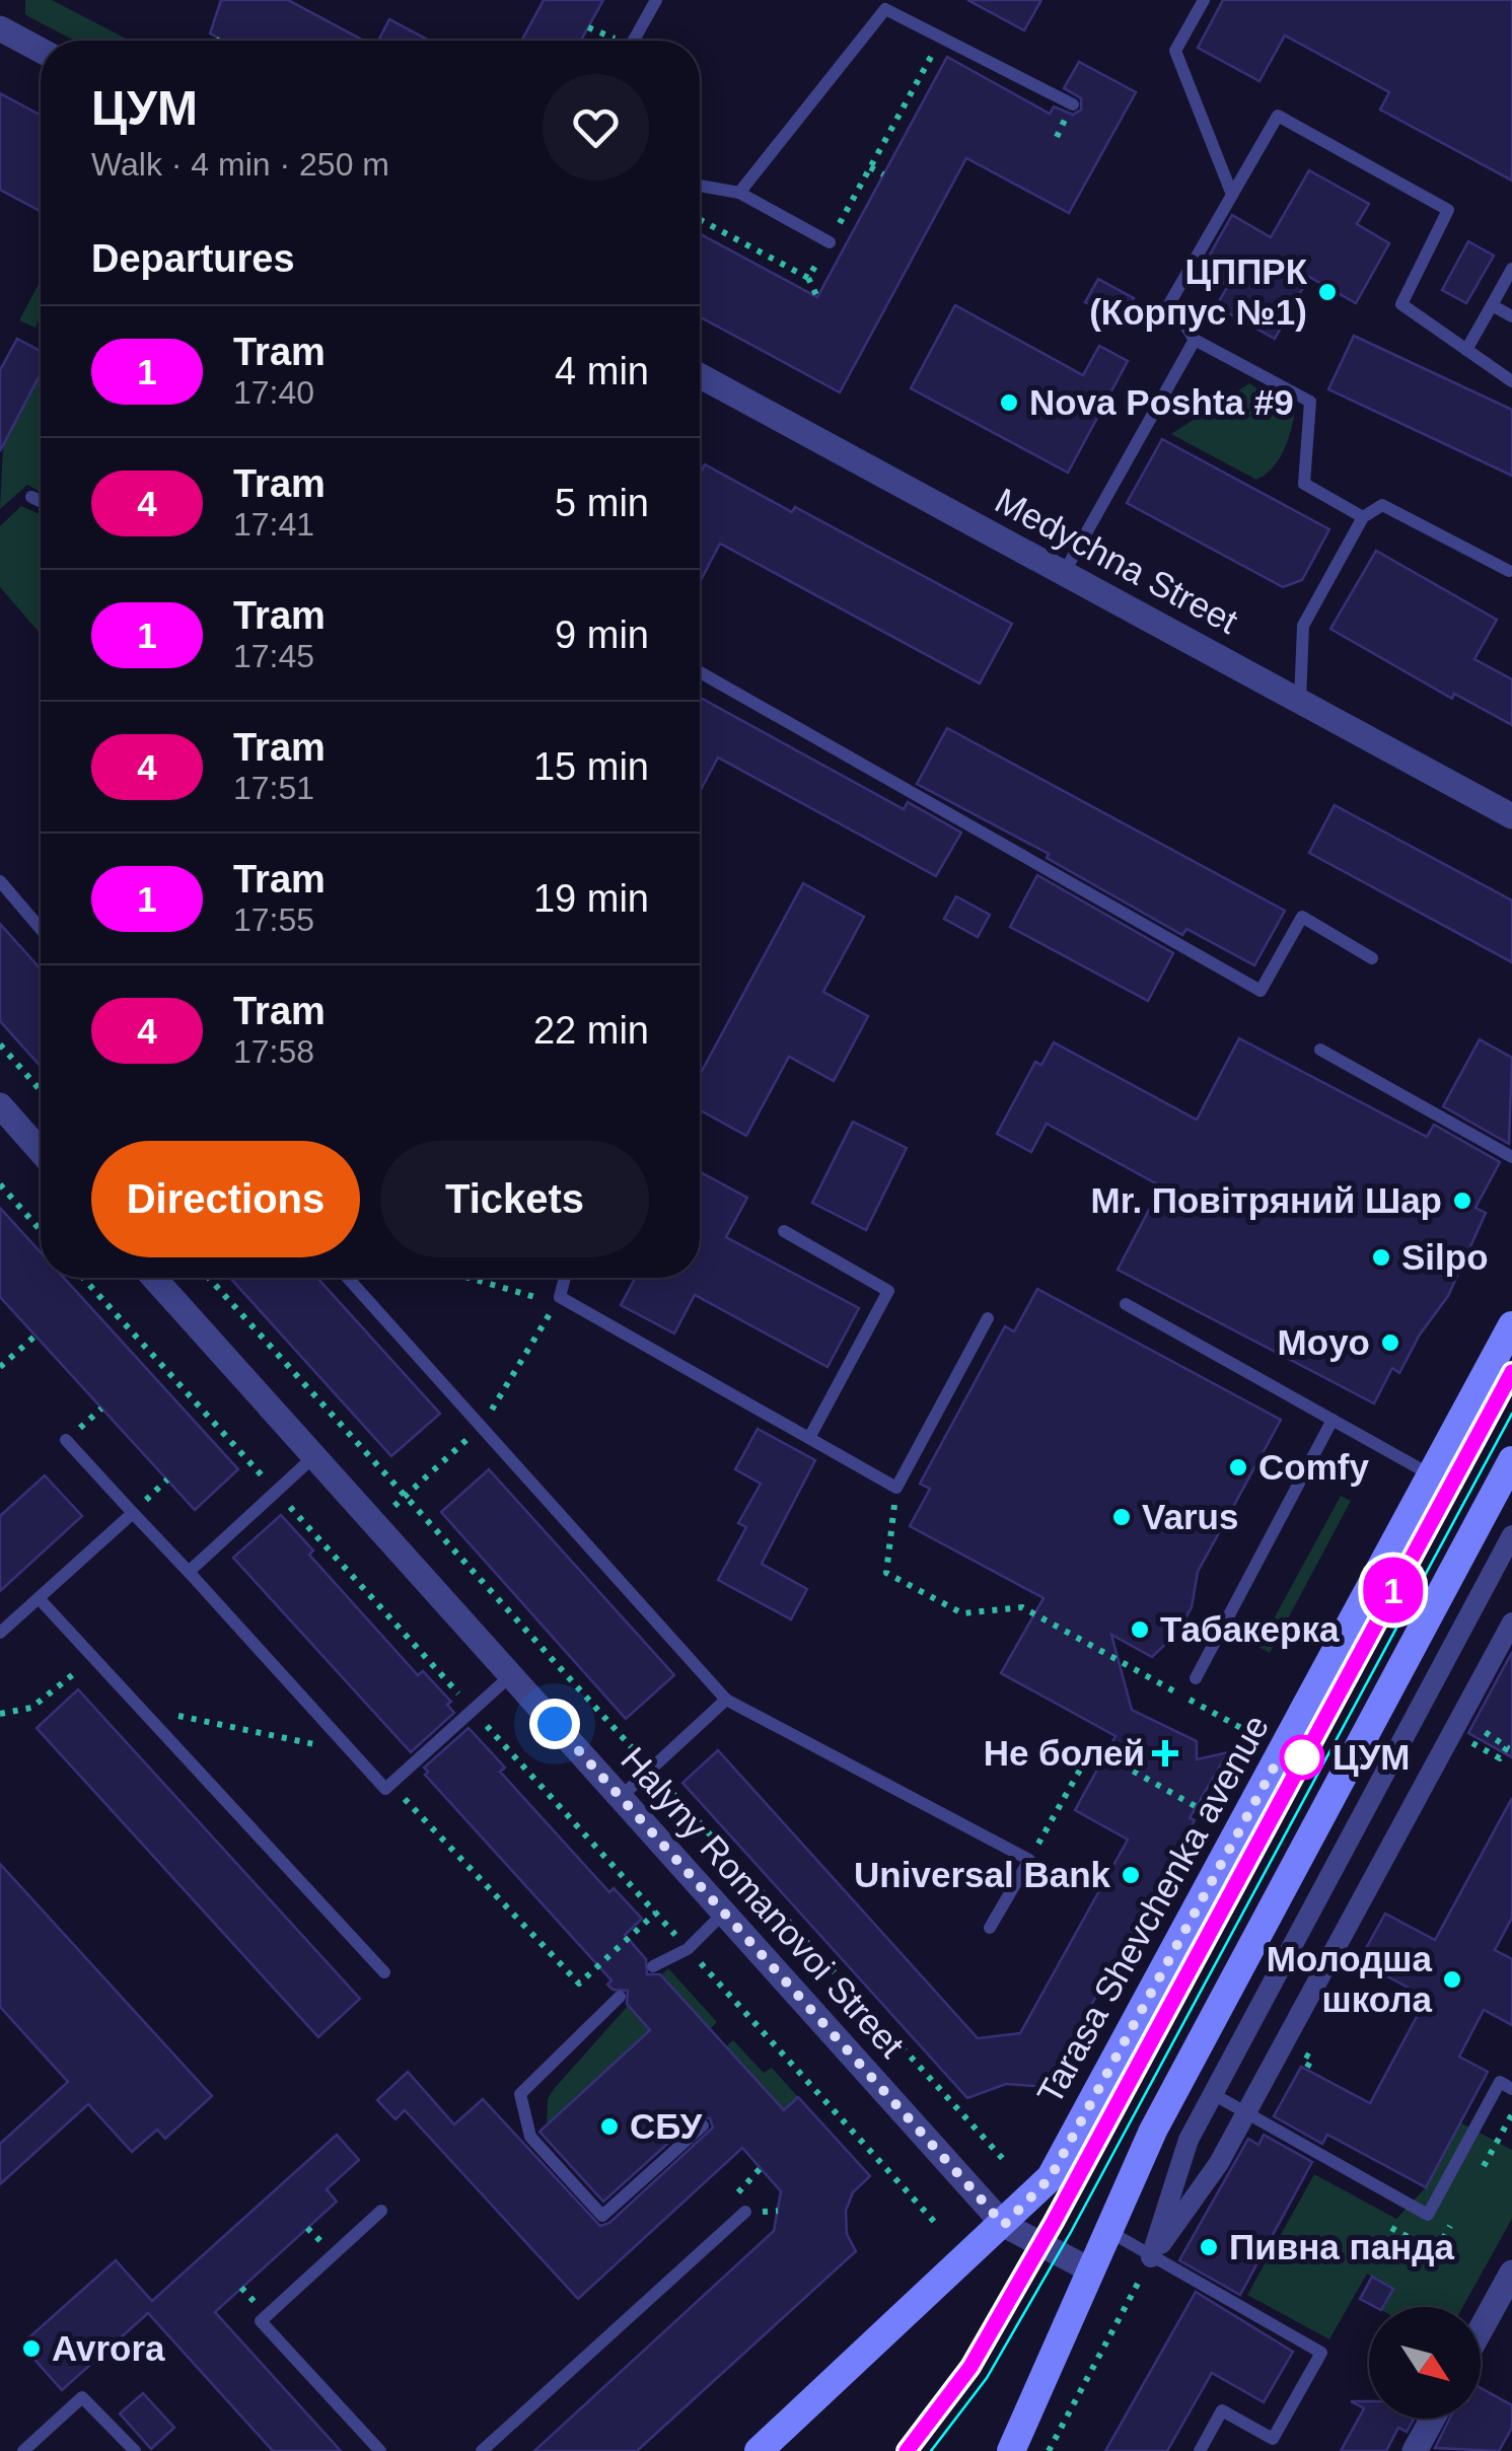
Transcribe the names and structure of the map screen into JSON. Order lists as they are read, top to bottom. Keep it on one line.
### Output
{"streets":{"main road":["Tarasa Shevchenka avenue"],"street":["Medychna Street","Halyny Romanovoi Street"]},"crossings":[["Halyny Romanovoi Street","Tarasa Shevchenka avenue"]],"places":{"other":["ЦППРК (Корпус №1)","Nova Poshta #9","Mr. Повітряний Шар","Silpo","Moyo","Comfy","Varus","Табакерка","ЦУМ","Universal Bank","Молодша школа","СБУ","Пивна панда","Avrora"],"health":["Не болей"]},"lines":["tram line 1"],"north":"bottom right","page":{"on_map":"1","heading":[["ЦУМ","Walk · 4 min · 250 m"],"Departures"],"list":[{"mark":"1","name":"Tram","note":"17:40","value":"4 min"},{"mark":"4","name":"Tram","note":"17:41","value":"5 min"},{"mark":"1","name":"Tram","note":"17:45","value":"9 min"},{"mark":"4","name":"Tram","note":"17:51","value":"15 min"},{"mark":"1","name":"Tram","note":"17:55","value":"19 min"},{"mark":"4","name":"Tram","note":"17:58","value":"22 min"}],"buttons":["Directions","Tickets"]}}
